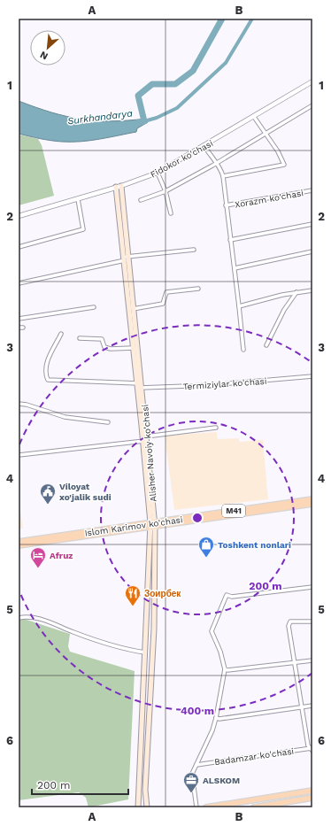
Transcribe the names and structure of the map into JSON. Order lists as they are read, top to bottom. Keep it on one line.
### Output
{"streets":{"main road":["Alisher Navoiy ko’chasi","M41","Islom Karimov ko'chasi"],"street":["Fidokor ko'chasi","Xorazm ko'chasi","Termiziylar ko'chasi","Badamzar ko'chasi"]},"crossings":[["Fidokor ko'chasi","Alisher Navoiy ko’chasi"],["Termiziylar ko'chasi","Alisher Navoiy ko’chasi"],["Alisher Navoiy ko’chasi","Islom Karimov ko'chasi"]],"water":["Surkhandarya"],"places":{"public building":["Viloyat xo'jalik sudi"],"shop":["Toshkent nonlari"],"hotel":["Afruz"],"restaurant":["Зоирбек"],"office":["ALSKOM"]},"scale_bar":"200 m","north":"bottom left","grid":{"columns":["A","B"],"rows":["1","2","3","4","5","6"]},"rings":["200 m","400 m"]}
